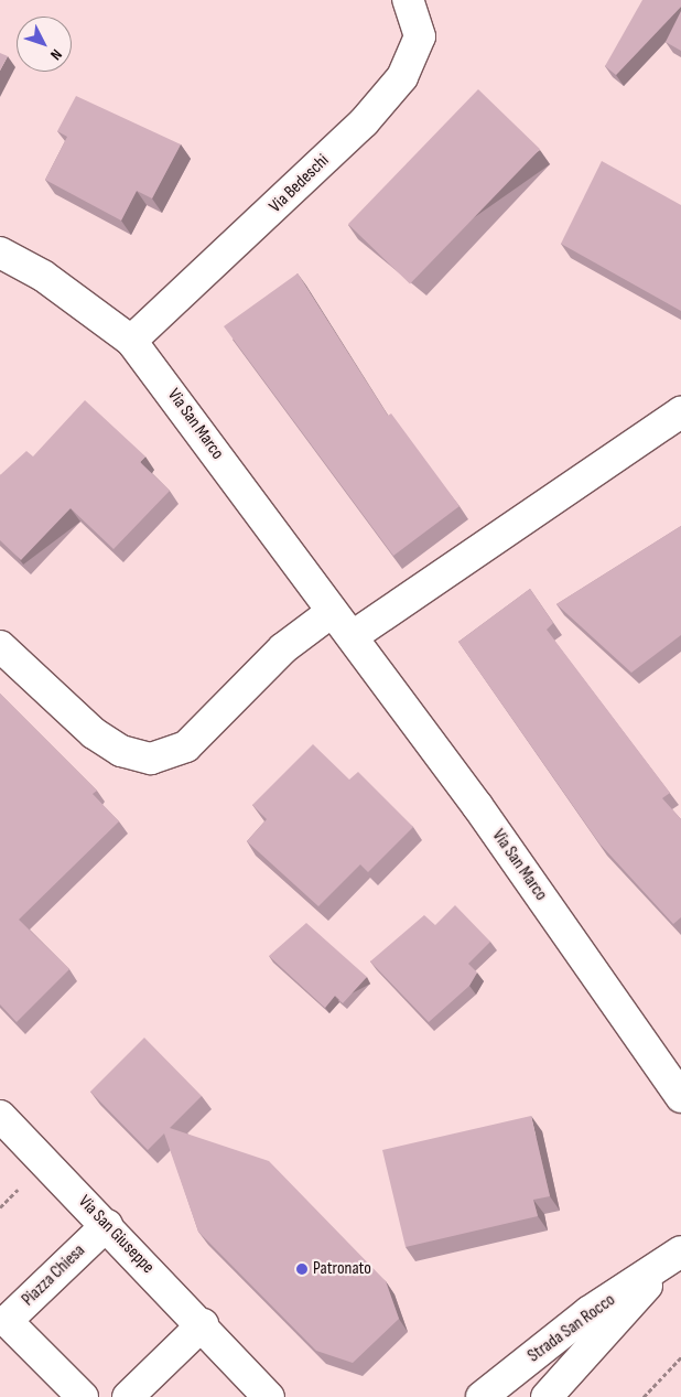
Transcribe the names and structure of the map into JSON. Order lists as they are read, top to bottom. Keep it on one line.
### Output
{"streets":{"street":["Via Bedeschi","Via San Marco","Via San Giuseppe","Piazza Chiesa","Strada San Rocco"]},"crossings":[["Via Bedeschi","Via San Marco"],["Via San Giuseppe","Piazza Chiesa"]],"places":["Patronato"],"north":"bottom right"}
